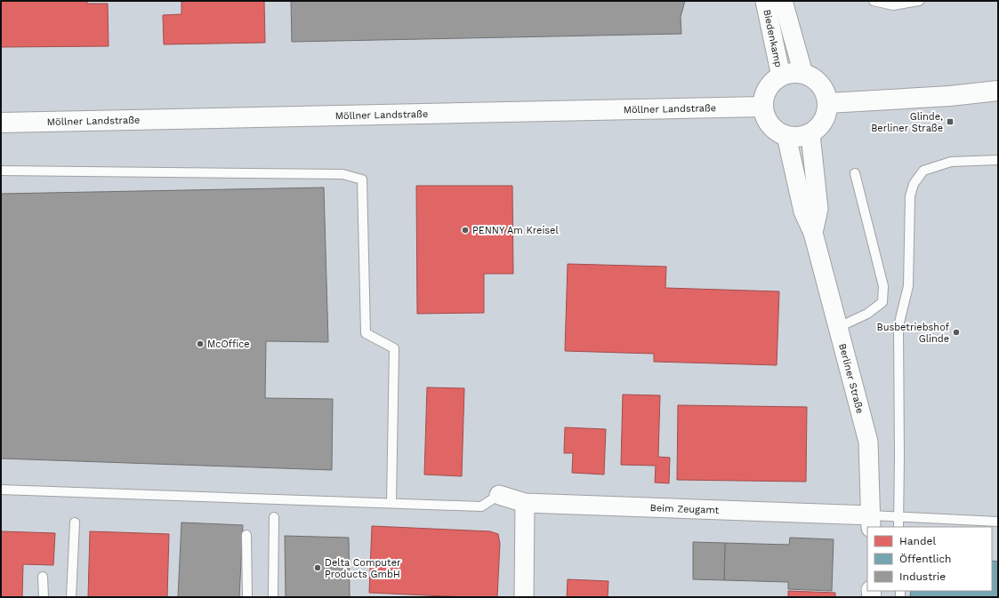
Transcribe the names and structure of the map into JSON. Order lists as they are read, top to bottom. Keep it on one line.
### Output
{"streets":{"main road":["Möllner Landstraße"],"street":["Biedenkamp","Berliner Straße","Beim Zeugamt"]},"crossings":[["Biedenkamp","Möllner Landstraße"],["Biedenkamp","Berliner Straße"],["Möllner Landstraße","Berliner Straße"],["Berliner Straße","Beim Zeugamt"]],"places":{"transit":["Glinde, Berliner Straße"],"other":["PENNY Am Kreisel","Busbetriebshof Glinde","McOffice","Delta Computer Products GmbH"]},"legend":["Handel","Öffentlich","Industrie"]}
